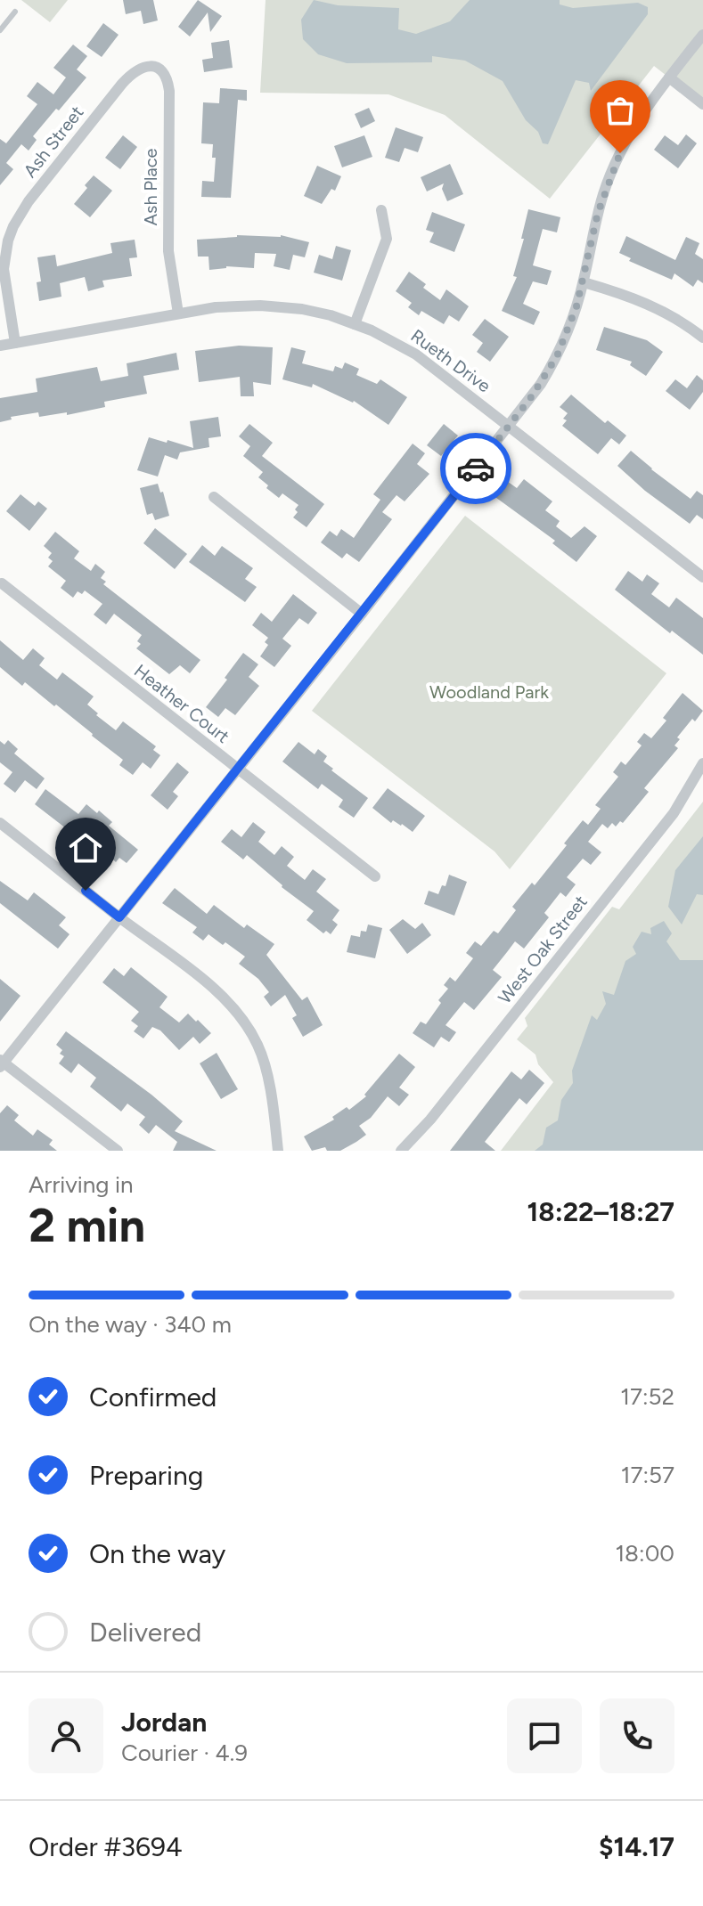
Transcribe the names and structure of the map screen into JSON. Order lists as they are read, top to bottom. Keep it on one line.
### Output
{"streets":{"street":["Ash Street","Ash Place","Rueth Drive","Heather Court","West Oak Street"]},"crossings":[["Ash Street","Ash Place"],["Ash Street","Rueth Drive"],["Ash Place","Rueth Drive"]],"parks":["Woodland Park"],"page":{"heading":["2 min","Arriving in","18:22–18:27"],"panel":["Jordan","Courier · 4.9","Order #3694","$14.17"],"bar":"On the way · 340 m","list":[["Confirmed","17:52"],["Preparing","17:57"],["On the way","18:00"],"Delivered"]}}
